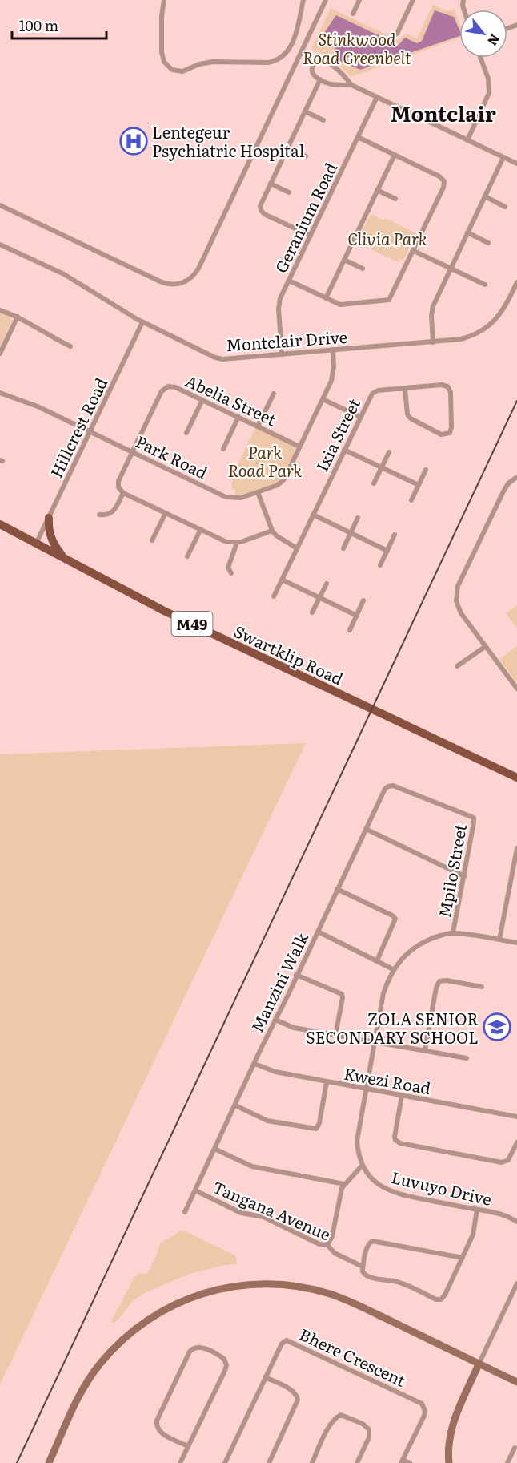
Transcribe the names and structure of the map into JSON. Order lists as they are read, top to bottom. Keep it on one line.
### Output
{"streets":{"main road":["M49","Swartklip Road"],"street":["Geranium Road","Montclair Drive","Abelia Street","Hillcrest Road","Ixia Street","Park Road","Mpilo Street","Manzini Walk","Kwezi Road","Luvuyo Drive","Tangana Avenue","Bhere Crescent"]},"crossings":[["Geranium Road","Montclair Drive"],["Montclair Drive","Hillcrest Road"],["Montclair Drive","Park Road"],["Abelia Street","Park Road"],["Hillcrest Road","Park Road"],["Hillcrest Road","Swartklip Road"],["Mpilo Street","Manzini Walk"],["Manzini Walk","Kwezi Road"],["Manzini Walk","Tangana Avenue"]],"districts":["Montclair"],"parks":["Stinkwood Road Greenbelt","Clivia Park","Park Road Park"],"places":{"hospital":["Lentegeur Psychiatric Hospital"],"school or university":["ZOLA SENIOR SECONDARY SCHOOL"]},"scale_bar":"100 m","north":"bottom right"}
